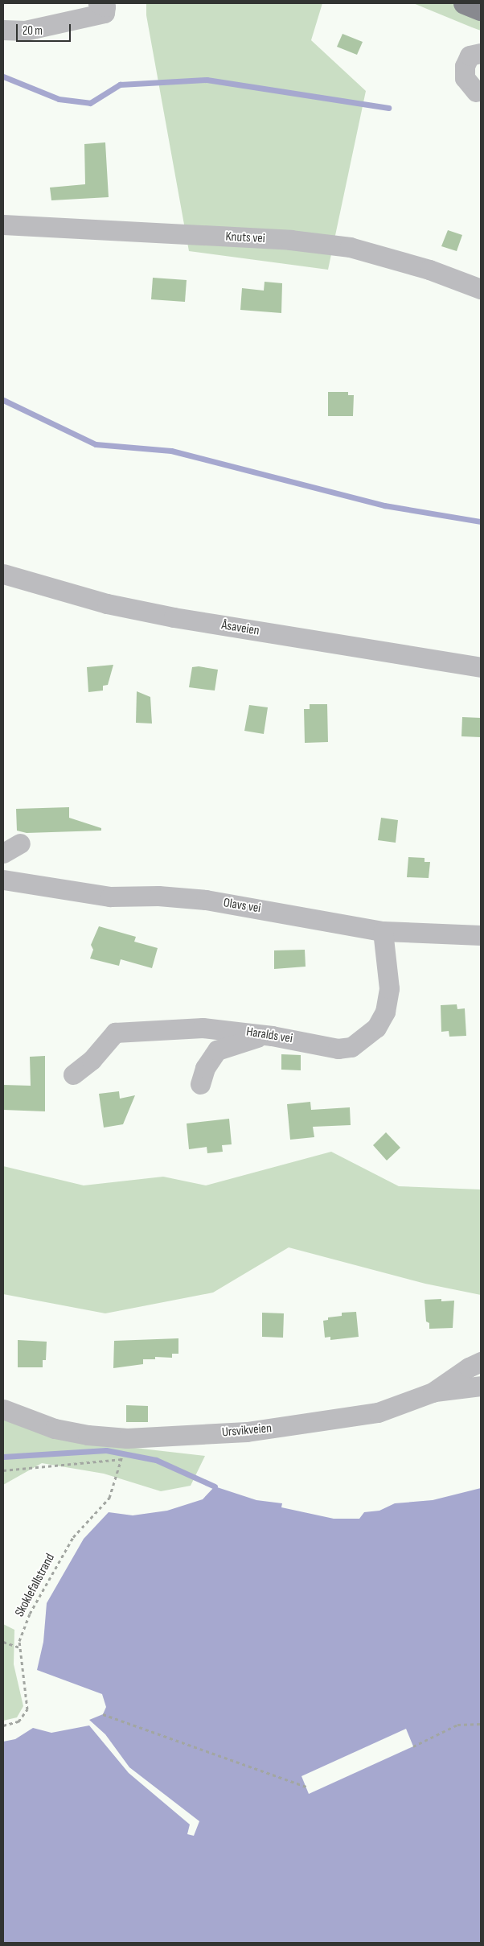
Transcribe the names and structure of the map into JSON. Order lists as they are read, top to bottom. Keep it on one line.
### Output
{"streets":{"street":["Knuts vei","Åsaveien","Olavs vei","Haralds vei","Ursvikveien"],"path":["Skoklefallstrand"]},"crossings":[["Olavs vei","Haralds vei"]],"scale_bar":"20 m"}
